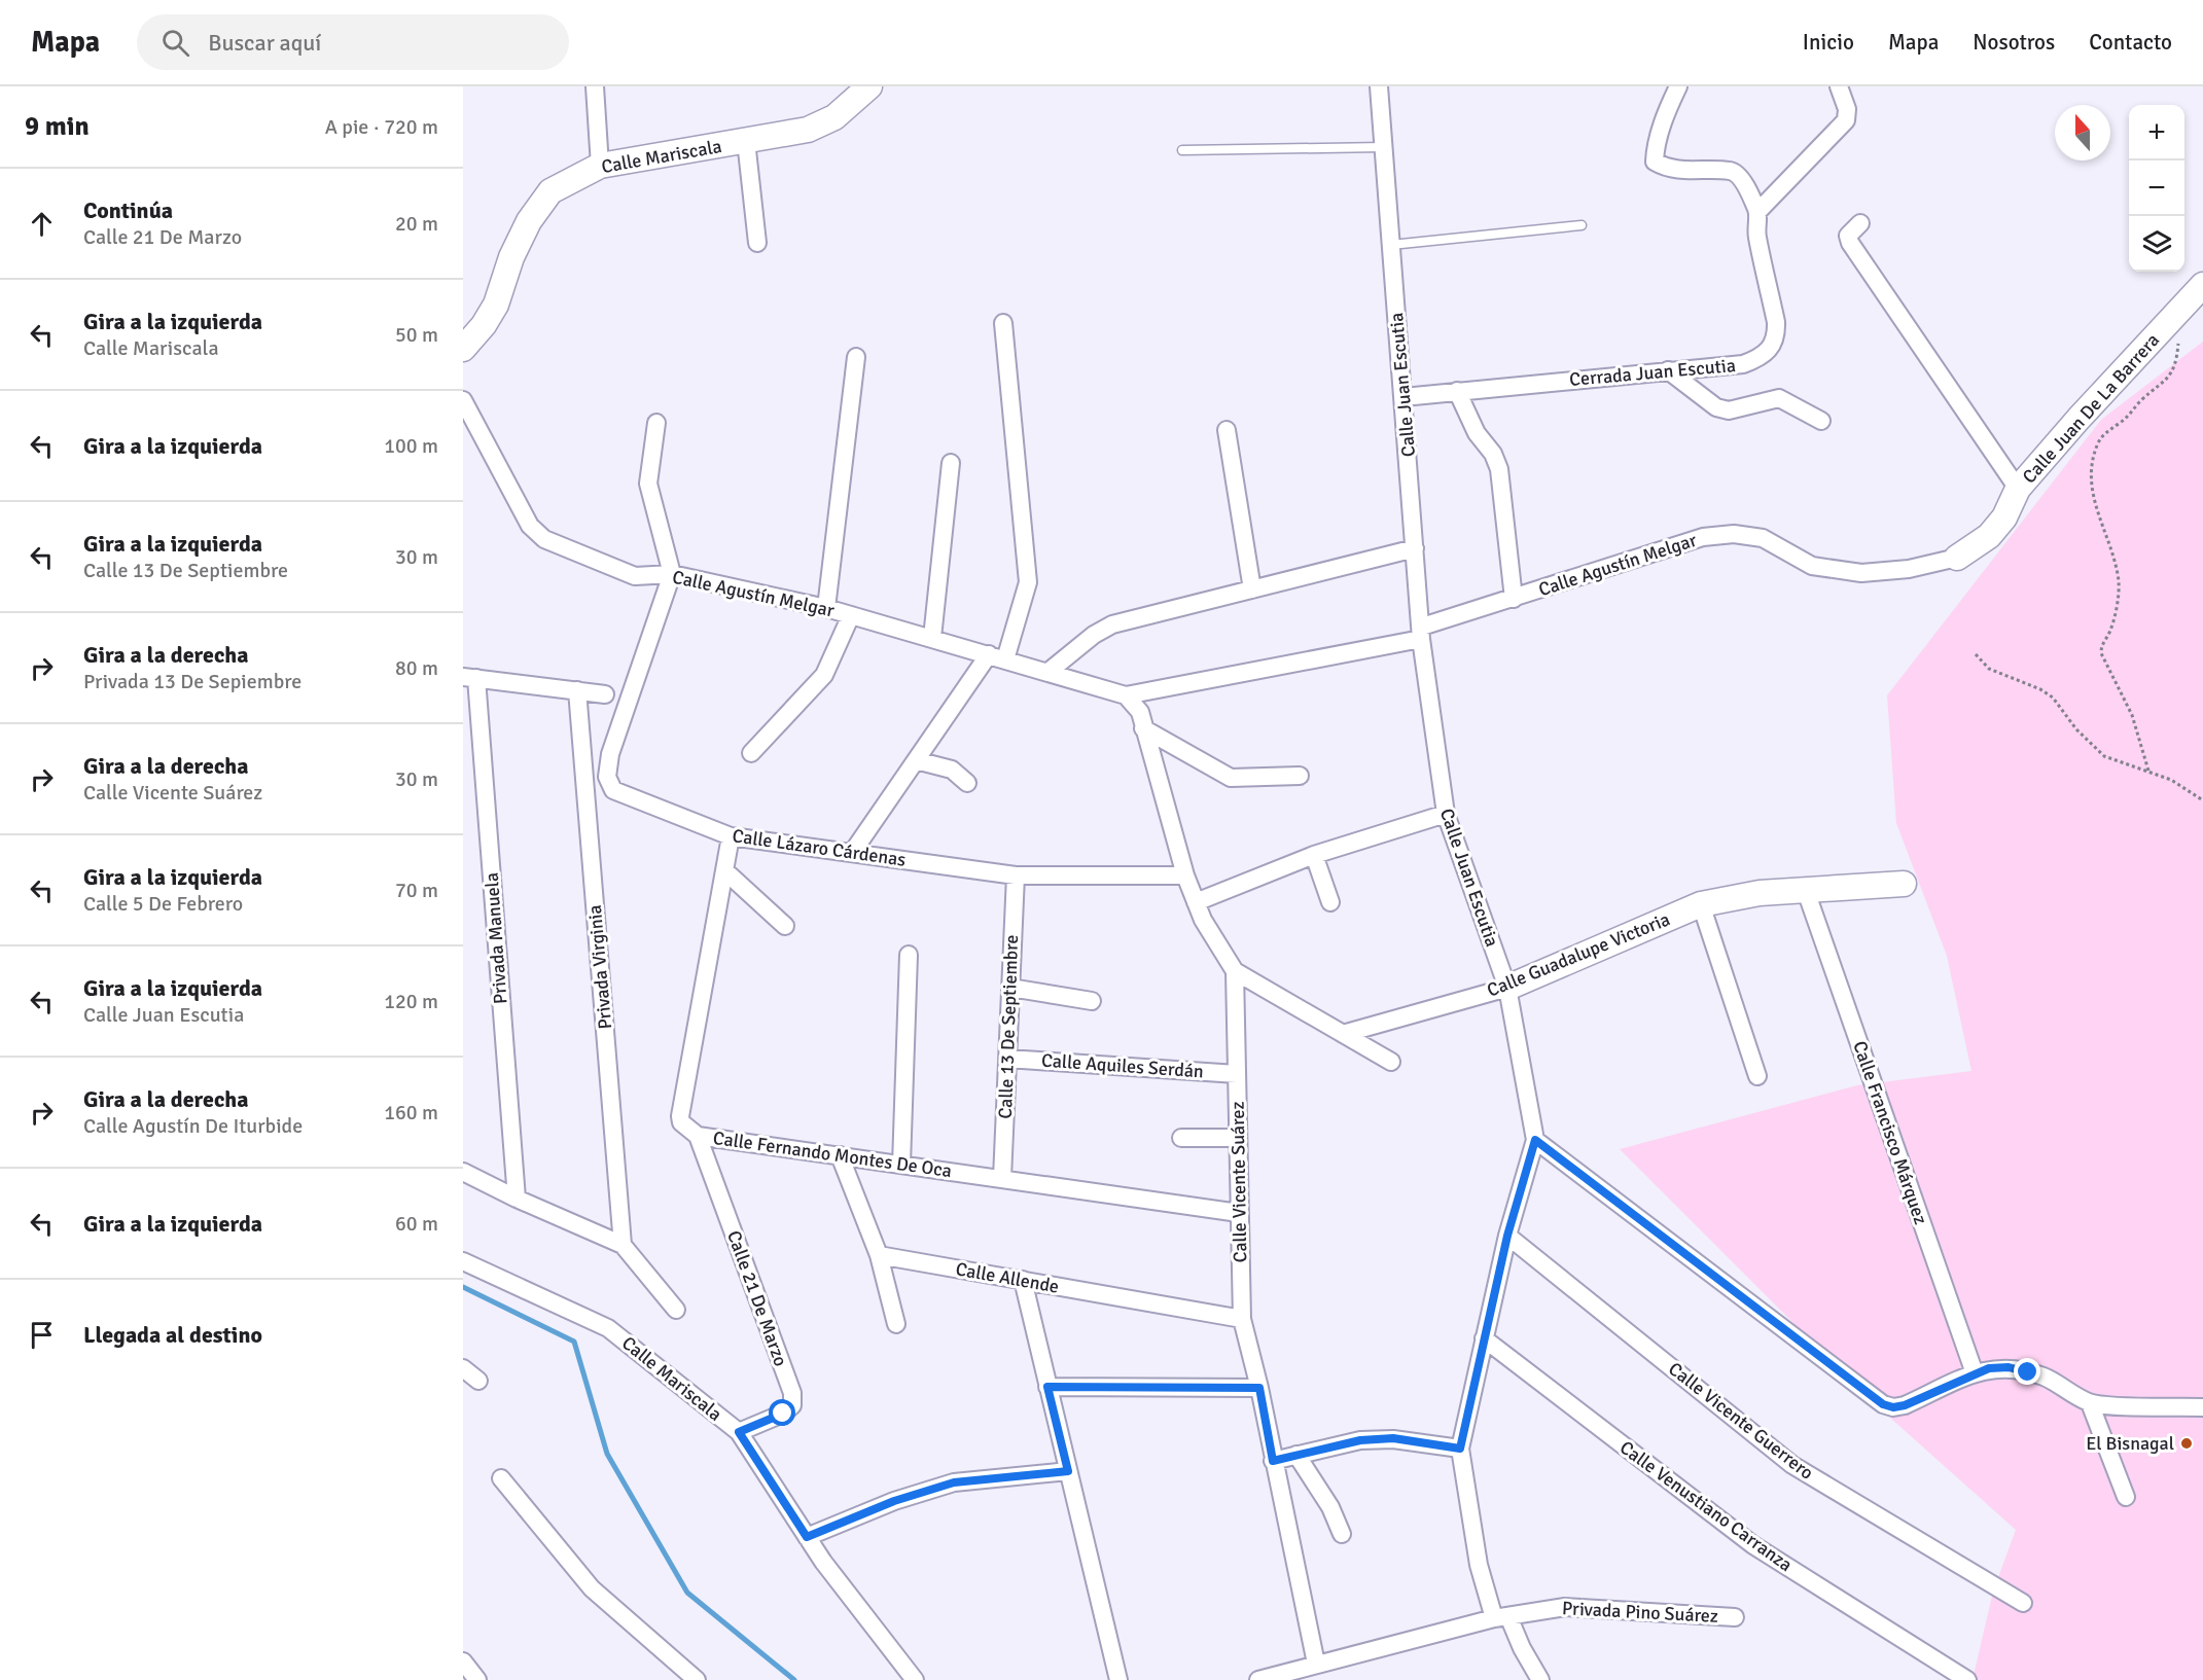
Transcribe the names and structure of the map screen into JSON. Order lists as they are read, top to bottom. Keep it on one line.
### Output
{"streets":{"street":["Calle Mariscala","Cerrada Juan Escutia","Calle Juan Escutia","Calle Juan De La Barrera","Calle Agustín Melgar","Calle Lázaro Cárdenas","Privada Manuela","Calle Guadalupe Victoria","Privada Virginia","Calle 13 De Septiembre","Calle Aquiles Serdán","Calle Francisco Márquez","Calle Fernando Montes De Oca","Calle Vicente Suárez","Calle Allende","Calle 21 De Marzo","Calle Vicente Guerrero","Calle Venustiano Carranza","Privada Pino Suárez"]},"crossings":[["Calle Mariscala","Calle 21 De Marzo"],["Cerrada Juan Escutia","Calle Juan Escutia"],["Calle Juan Escutia","Calle Agustín Melgar"],["Calle Juan Escutia","Calle Guadalupe Victoria"],["Calle Juan Escutia","Calle Vicente Guerrero"],["Calle Juan Escutia","Calle Venustiano Carranza"],["Calle Juan Escutia","Privada Pino Suárez"],["Calle Juan De La Barrera","Calle Agustín Melgar"],["Calle Agustín Melgar","Calle Lázaro Cárdenas"],["Calle Lázaro Cárdenas","Calle 13 De Septiembre"],["Calle Lázaro Cárdenas","Calle Fernando Montes De Oca"],["Calle Guadalupe Victoria","Calle Francisco Márquez"],["Calle 13 De Septiembre","Calle Aquiles Serdán"],["Calle 13 De Septiembre","Calle Fernando Montes De Oca"],["Calle Aquiles Serdán","Calle Vicente Suárez"],["Calle Fernando Montes De Oca","Calle Vicente Suárez"],["Calle Fernando Montes De Oca","Calle 21 De Marzo"],["Calle Vicente Suárez","Calle Allende"],["Calle Vicente Suárez","Privada Pino Suárez"]],"places":["El Bisnagal"],"north":"top","page":{"header":"Mapa","search":"Buscar aquí","nav":["Inicio","Mapa","Nosotros","Contacto"],"heading":["9 min","A pie · 720 m"],"map_buttons":["+","−"],"list":[["Continúa","Calle 21 De Marzo","20 m"],["Gira a la izquierda","Calle Mariscala","50 m"],["Gira a la izquierda","100 m"],["Gira a la izquierda","Calle 13 De Septiembre","30 m"],["Gira a la derecha","Privada 13 De Sepiembre","80 m"],["Gira a la derecha","Calle Vicente Suárez","30 m"],["Gira a la izquierda","Calle 5 De Febrero","70 m"],["Gira a la izquierda","Calle Juan Escutia","120 m"],["Gira a la derecha","Calle Agustín De Iturbide","160 m"],["Gira a la izquierda","60 m"],"Llegada al destino"]}}
